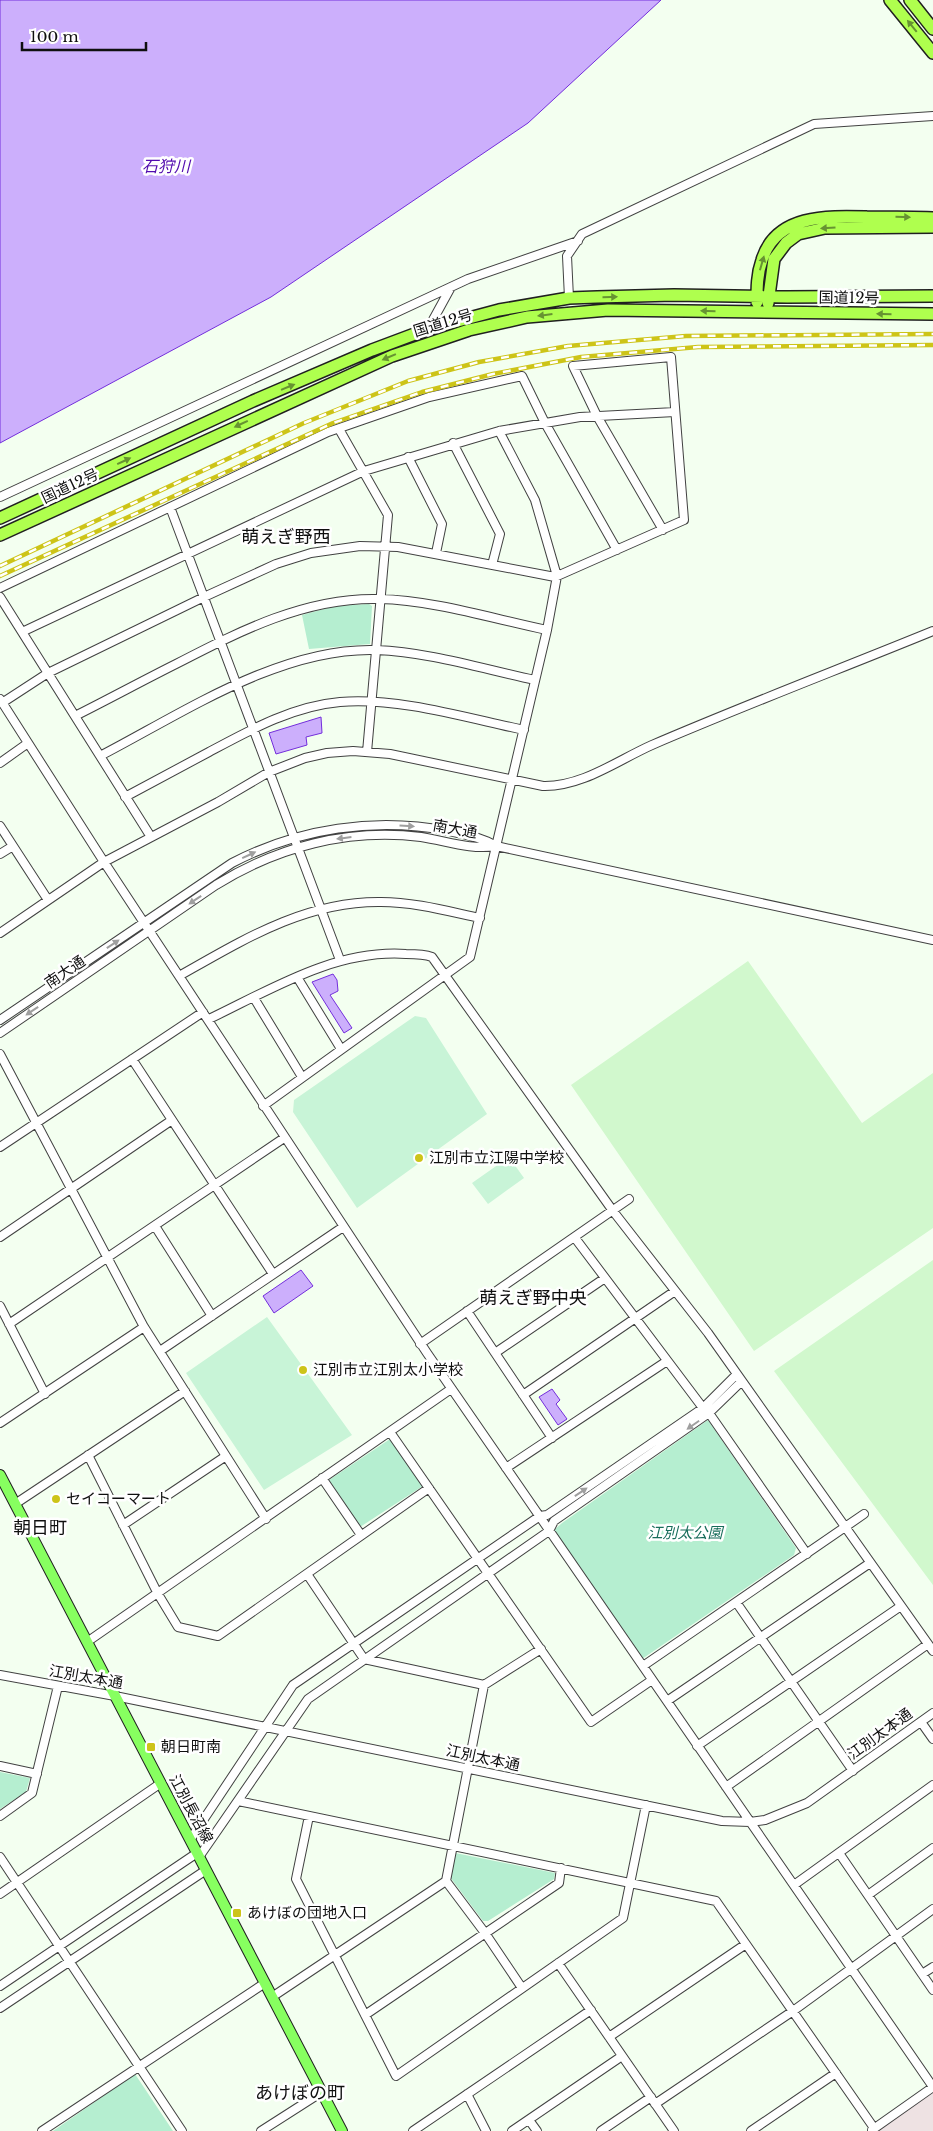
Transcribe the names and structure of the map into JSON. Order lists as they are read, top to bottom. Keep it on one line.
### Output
{"streets":{"highway":["国道12号"],"main road":["江別長沼線"],"street":["南大通","江別太本通"]},"crossings":[["江別太本通","江別長沼線"]],"districts":["萌えぎ野西","萌えぎ野中央","朝日町","あけぼの町"],"water":["石狩川"],"parks":["江別太公園"],"places":{"other":["江別市立江陽中学校","江別市立江別太小学校","セイコーマート"],"transit":["朝日町南","あけぼの団地入口"]},"scale_bar":"100 m"}
